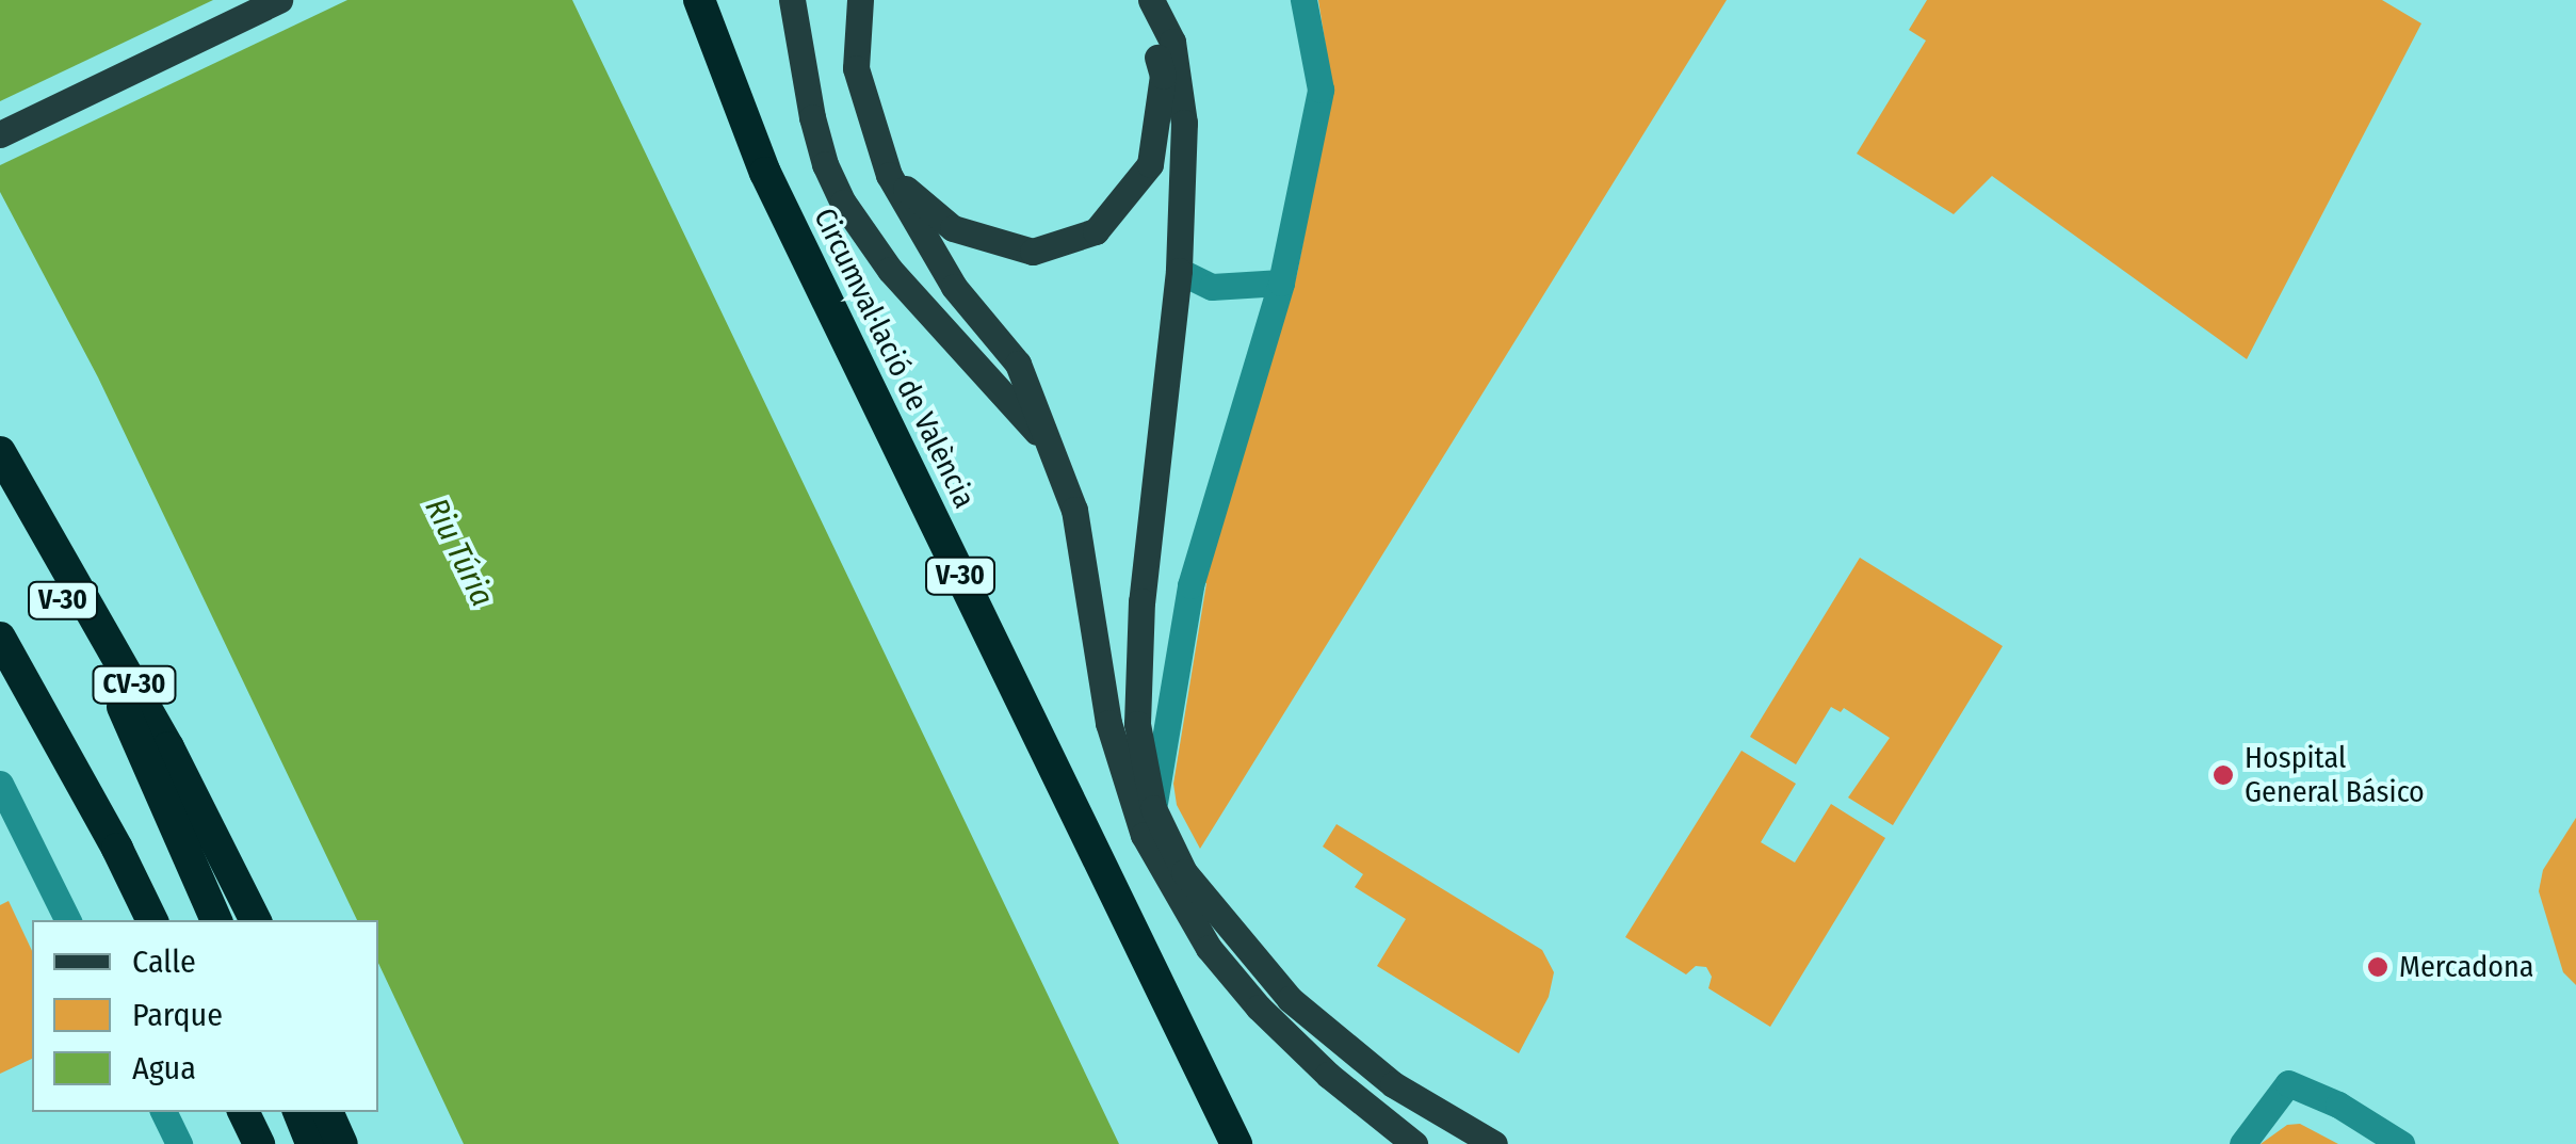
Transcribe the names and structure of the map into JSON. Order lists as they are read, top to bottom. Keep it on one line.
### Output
{"streets":{"highway":["Circumval·lació de València","V-30","CV-30"]},"water":["Riu Túria"],"places":["Hospital General Básico","Mercadona"],"legend":["Calle","Parque","Agua"]}
